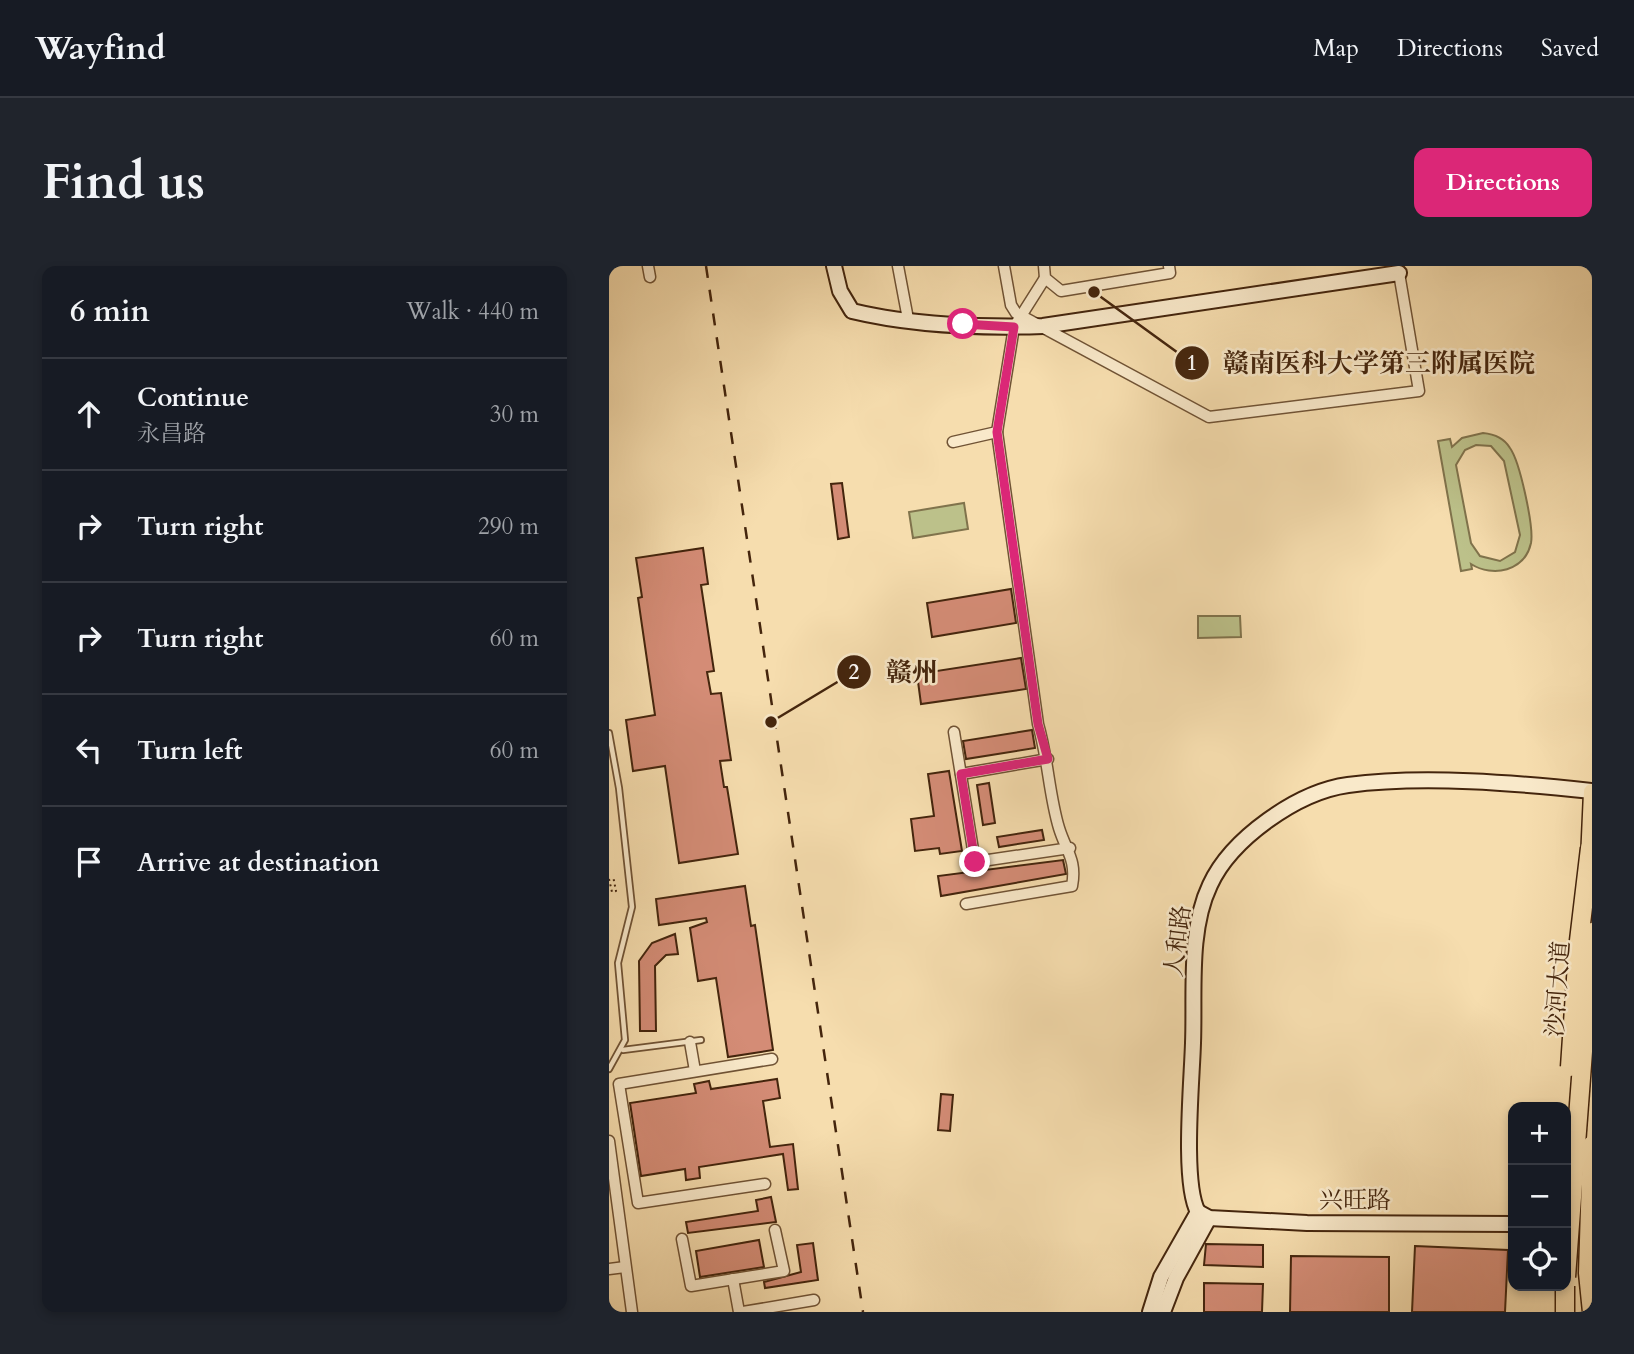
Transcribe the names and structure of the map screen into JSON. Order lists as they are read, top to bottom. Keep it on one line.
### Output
{"streets":{"street":["人和路","兴旺路"]},"crossings":[["人和路","兴旺路"]],"places":["赣南医科大学第三附属医院","赣州"],"page":{"header":"Wayfind","nav":["Map","Directions","Saved"],"buttons":"Directions","title":"Find us","heading":["6 min","Walk · 440 m"],"list":[["Continue","永昌路","30 m"],["Turn right","290 m"],["Turn right","60 m"],["Turn left","60 m"],"Arrive at destination"],"map_buttons":["+","−"]}}
